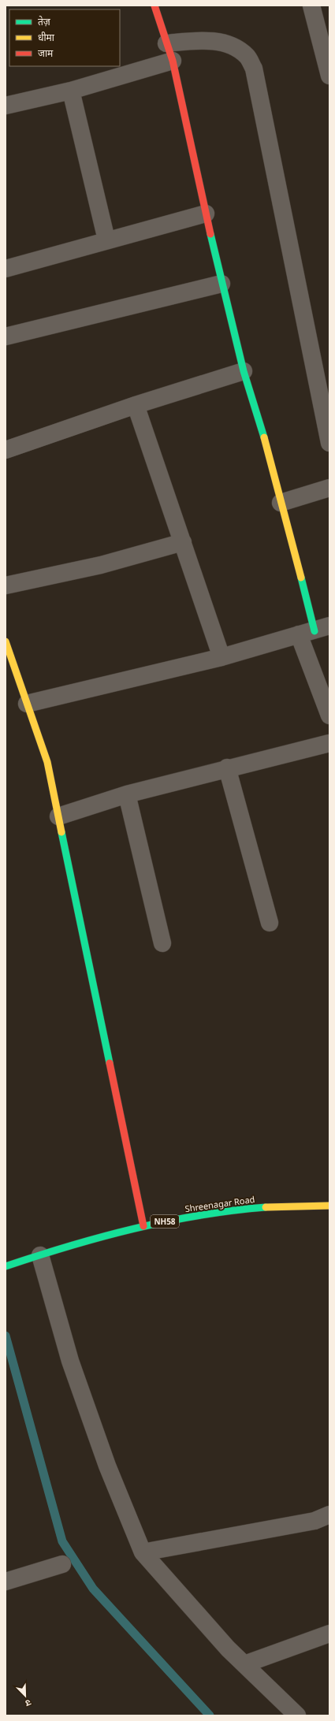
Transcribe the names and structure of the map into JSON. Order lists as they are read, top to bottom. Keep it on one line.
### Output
{"streets":{"main road":["Shreenagar Road","NH58"]},"legend":["तेज़","धीमा","जाम"],"north":"bottom right"}
